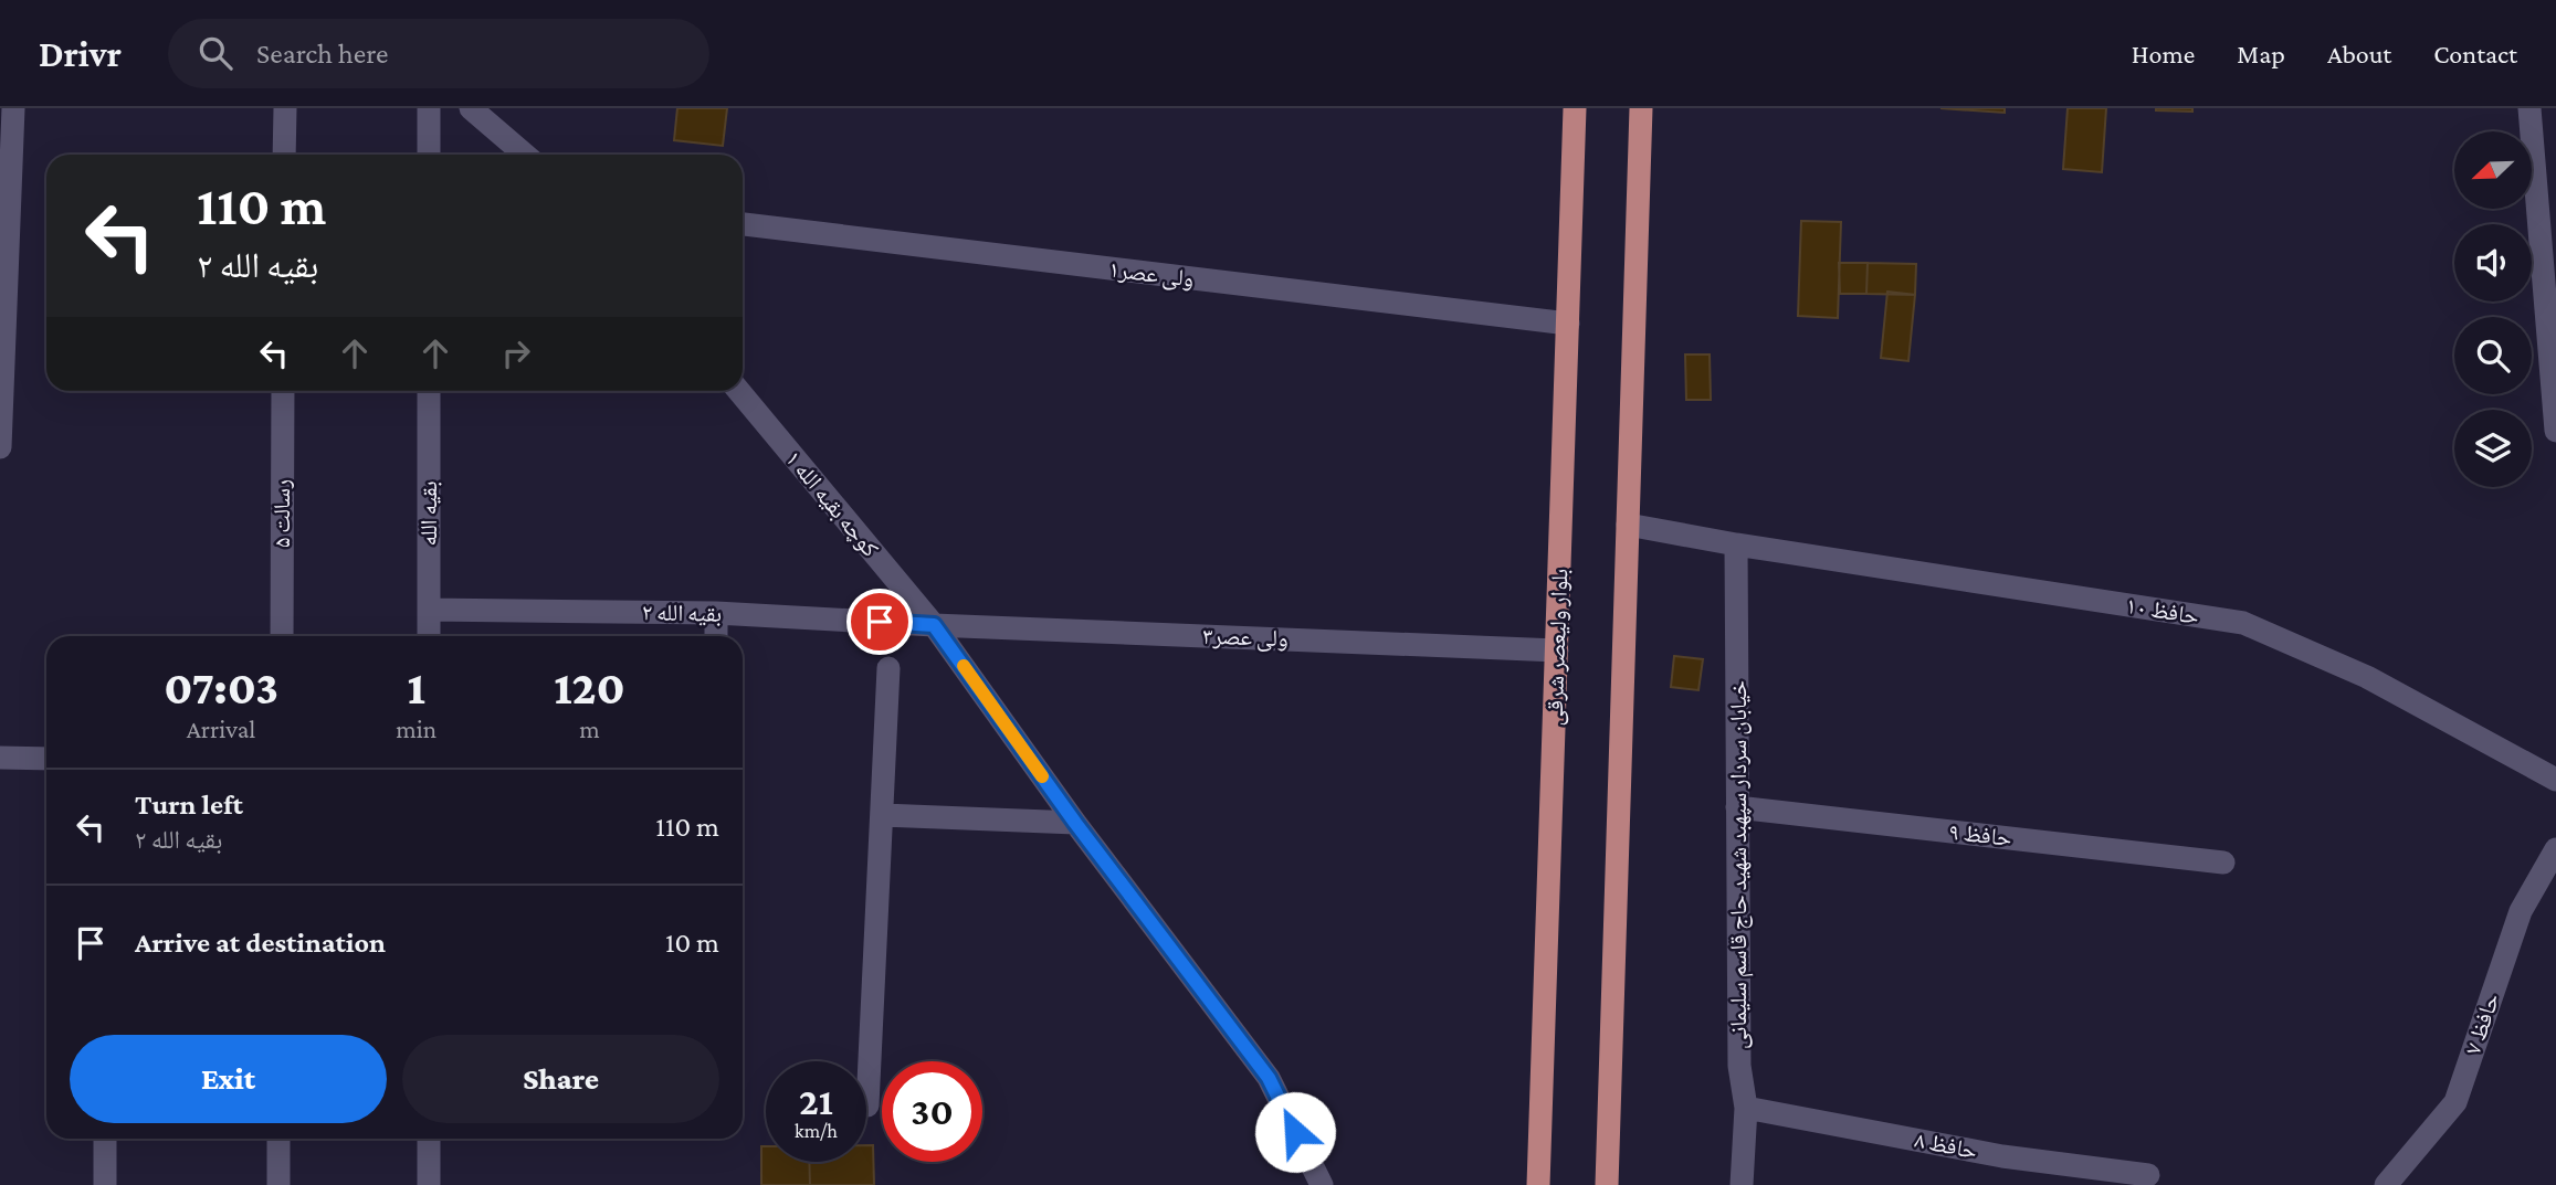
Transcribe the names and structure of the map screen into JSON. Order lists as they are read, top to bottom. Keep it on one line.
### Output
{"streets":{"main road":["بلوار ولیعصر شرقی"],"street":["ولی عصر۱","کوچه بقیه الله ۱","رسالت ۵","بقیه الله","حافظ ۱۰","بقیه الله ۲","ولی عصر۳","حافظ ۹","خیابان سردار سپهبد شهید حاج قاسم سلیمانی","حافظ ۷","حافظ ۸"]},"crossings":[["ولی عصر۱","بلوار ولیعصر شرقی"],["کوچه بقیه الله ۱","بقیه الله ۲"],["کوچه بقیه الله ۱","ولی عصر۳"],["بقیه الله","بقیه الله ۲"],["حافظ ۱۰","خیابان سردار سپهبد شهید حاج قاسم سلیمانی"],["بقیه الله ۲","ولی عصر۳"],["ولی عصر۳","بلوار ولیعصر شرقی"],["حافظ ۹","خیابان سردار سپهبد شهید حاج قاسم سلیمانی"],["خیابان سردار سپهبد شهید حاج قاسم سلیمانی","حافظ ۸"]],"north":"bottom left","page":{"header":"Drivr","search":"Search here","nav":["Home","Map","About","Contact"],"turn":["110 m","بقیه الله ۲"],"eta":["07:03","Arrival","1","min","120","m"],"list":[{"name":"Turn left","note":"بقیه الله ۲","value":"110 m"},{"name":"Arrive at destination","value":"10 m"}],"buttons":["Exit","Share"],"speed":"21 km/h","limit":"30"}}
